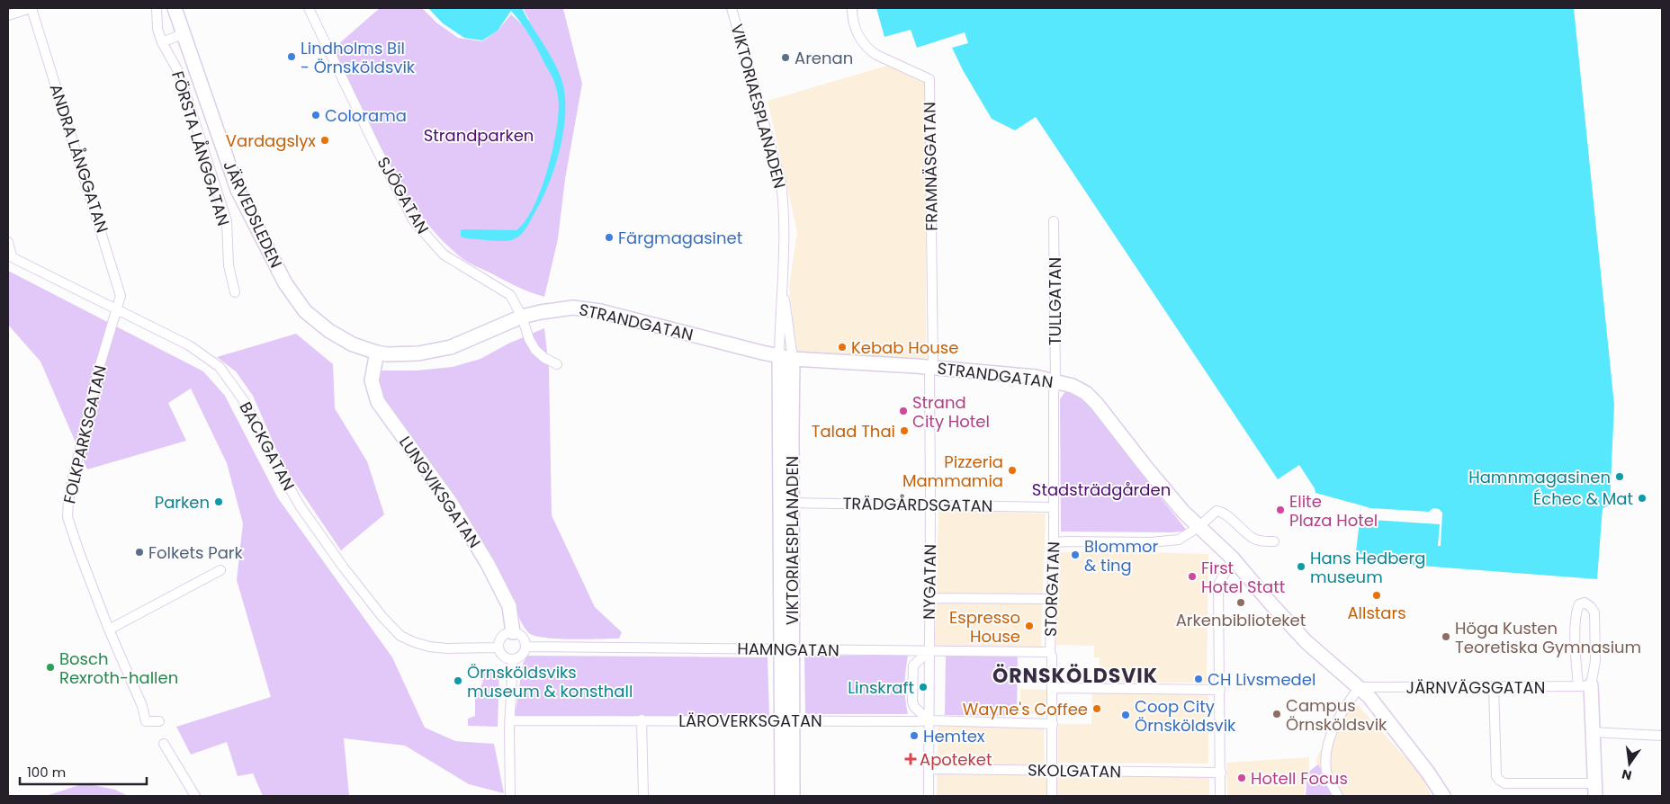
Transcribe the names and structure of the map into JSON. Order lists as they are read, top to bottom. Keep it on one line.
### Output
{"streets":{"main road":["VIKTORIAESPLANADEN","JÄRVEDSLEDEN","STRANDGATAN","LUNGVIKSGATAN"],"street":["FÖRSTA LÅNGGATAN","ANDRA LÅNGGATAN","FRAMNÄSGATAN","SJÖGATAN","TULLGATAN","FOLKPARKSGATAN","BACKGATAN","TRÄDGÅRDSGATAN","NYGATAN","STORGATAN","HAMNGATAN","JÄRNVÄGSGATAN","LÄROVERKSGATAN","SKOLGATAN"]},"crossings":[["VIKTORIAESPLANADEN","STRANDGATAN"],["VIKTORIAESPLANADEN","TRÄDGÅRDSGATAN"],["VIKTORIAESPLANADEN","HAMNGATAN"],["VIKTORIAESPLANADEN","LÄROVERKSGATAN"],["ANDRA LÅNGGATAN","FOLKPARKSGATAN"],["ANDRA LÅNGGATAN","BACKGATAN"],["FRAMNÄSGATAN","STRANDGATAN"],["FRAMNÄSGATAN","NYGATAN"],["SJÖGATAN","STRANDGATAN"],["JÄRVEDSLEDEN","STRANDGATAN"],["JÄRVEDSLEDEN","LUNGVIKSGATAN"],["TULLGATAN","STRANDGATAN"],["TULLGATAN","STORGATAN"],["STRANDGATAN","LUNGVIKSGATAN"],["STRANDGATAN","NYGATAN"],["STRANDGATAN","STORGATAN"],["STRANDGATAN","JÄRNVÄGSGATAN"],["FOLKPARKSGATAN","BACKGATAN"],["BACKGATAN","LUNGVIKSGATAN"],["BACKGATAN","HAMNGATAN"],["LUNGVIKSGATAN","HAMNGATAN"],["TRÄDGÅRDSGATAN","NYGATAN"],["TRÄDGÅRDSGATAN","STORGATAN"],["NYGATAN","HAMNGATAN"],["NYGATAN","LÄROVERKSGATAN"],["NYGATAN","SKOLGATAN"],["STORGATAN","HAMNGATAN"],["STORGATAN","LÄROVERKSGATAN"],["STORGATAN","SKOLGATAN"]],"districts":["ÖRNSKÖLDSVIK"],"parks":["Strandparken","Stadsträdgården"],"places":{"other":["Lindholms Bil - Örnsköldsvik","Arenan","Colorama","Vardagslyx","Färgmagasinet","Kebab House","Strand City Hotel","Talad Thai","Pizzeria Mammamia","Hamnmagasinen","Échec & Mat","Parken","Elite Plaza Hotel","Folkets Park","Blommor & ting","Hans Hedberg museum","First Hotel Statt","Allstars","Arkenbiblioteket","Espresso House","Höga Kusten Teoretiska Gymnasium","Bosch Rexroth-hallen","CH Livsmedel","Örnsköldsviks museum & konsthall","Linskraft","Wayne's Coffee","Campus Örnsköldsvik","Coop City Örnsköldsvik","Hemtex","Hotell Focus"],"health":["Apoteket"]},"scale_bar":"100 m","north":"bottom"}
